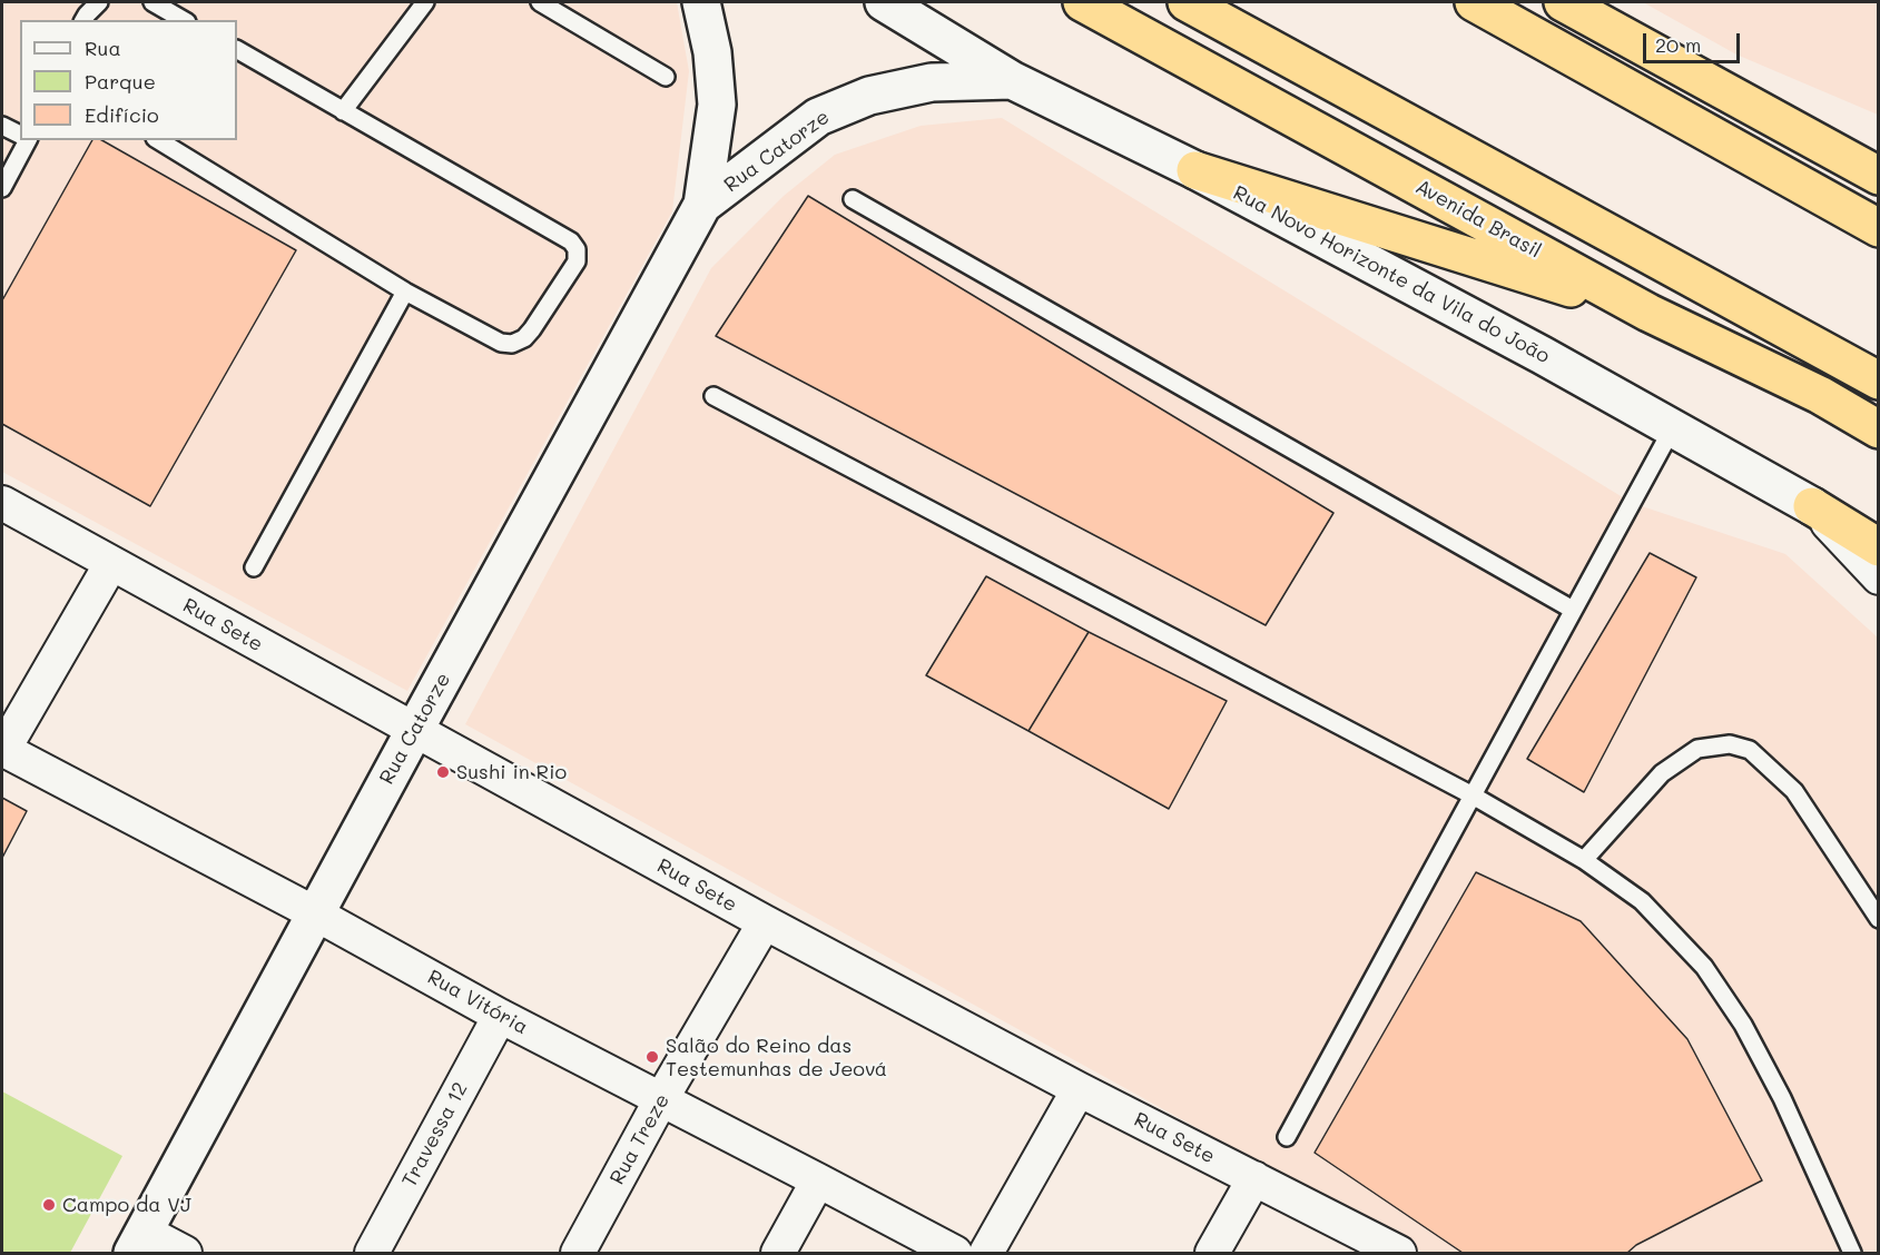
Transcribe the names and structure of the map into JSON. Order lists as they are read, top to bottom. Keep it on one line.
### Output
{"streets":{"highway":["Avenida Brasil"],"street":["Rua Catorze","Rua Novo Horizonte da Vila do João","Rua Sete","Rua Vitória","Travessa 12","Rua Treze"]},"crossings":[["Rua Catorze","Rua Novo Horizonte da Vila do João"],["Rua Catorze","Rua Sete"],["Rua Catorze","Rua Vitória"],["Rua Sete","Rua Treze"],["Rua Vitória","Travessa 12"],["Rua Vitória","Rua Treze"]],"places":["Sushi in Rio","Salão do Reino das Testemunhas de Jeová","Campo da VJ"],"legend":["Rua","Parque","Edifício"],"scale_bar":"20 m"}
